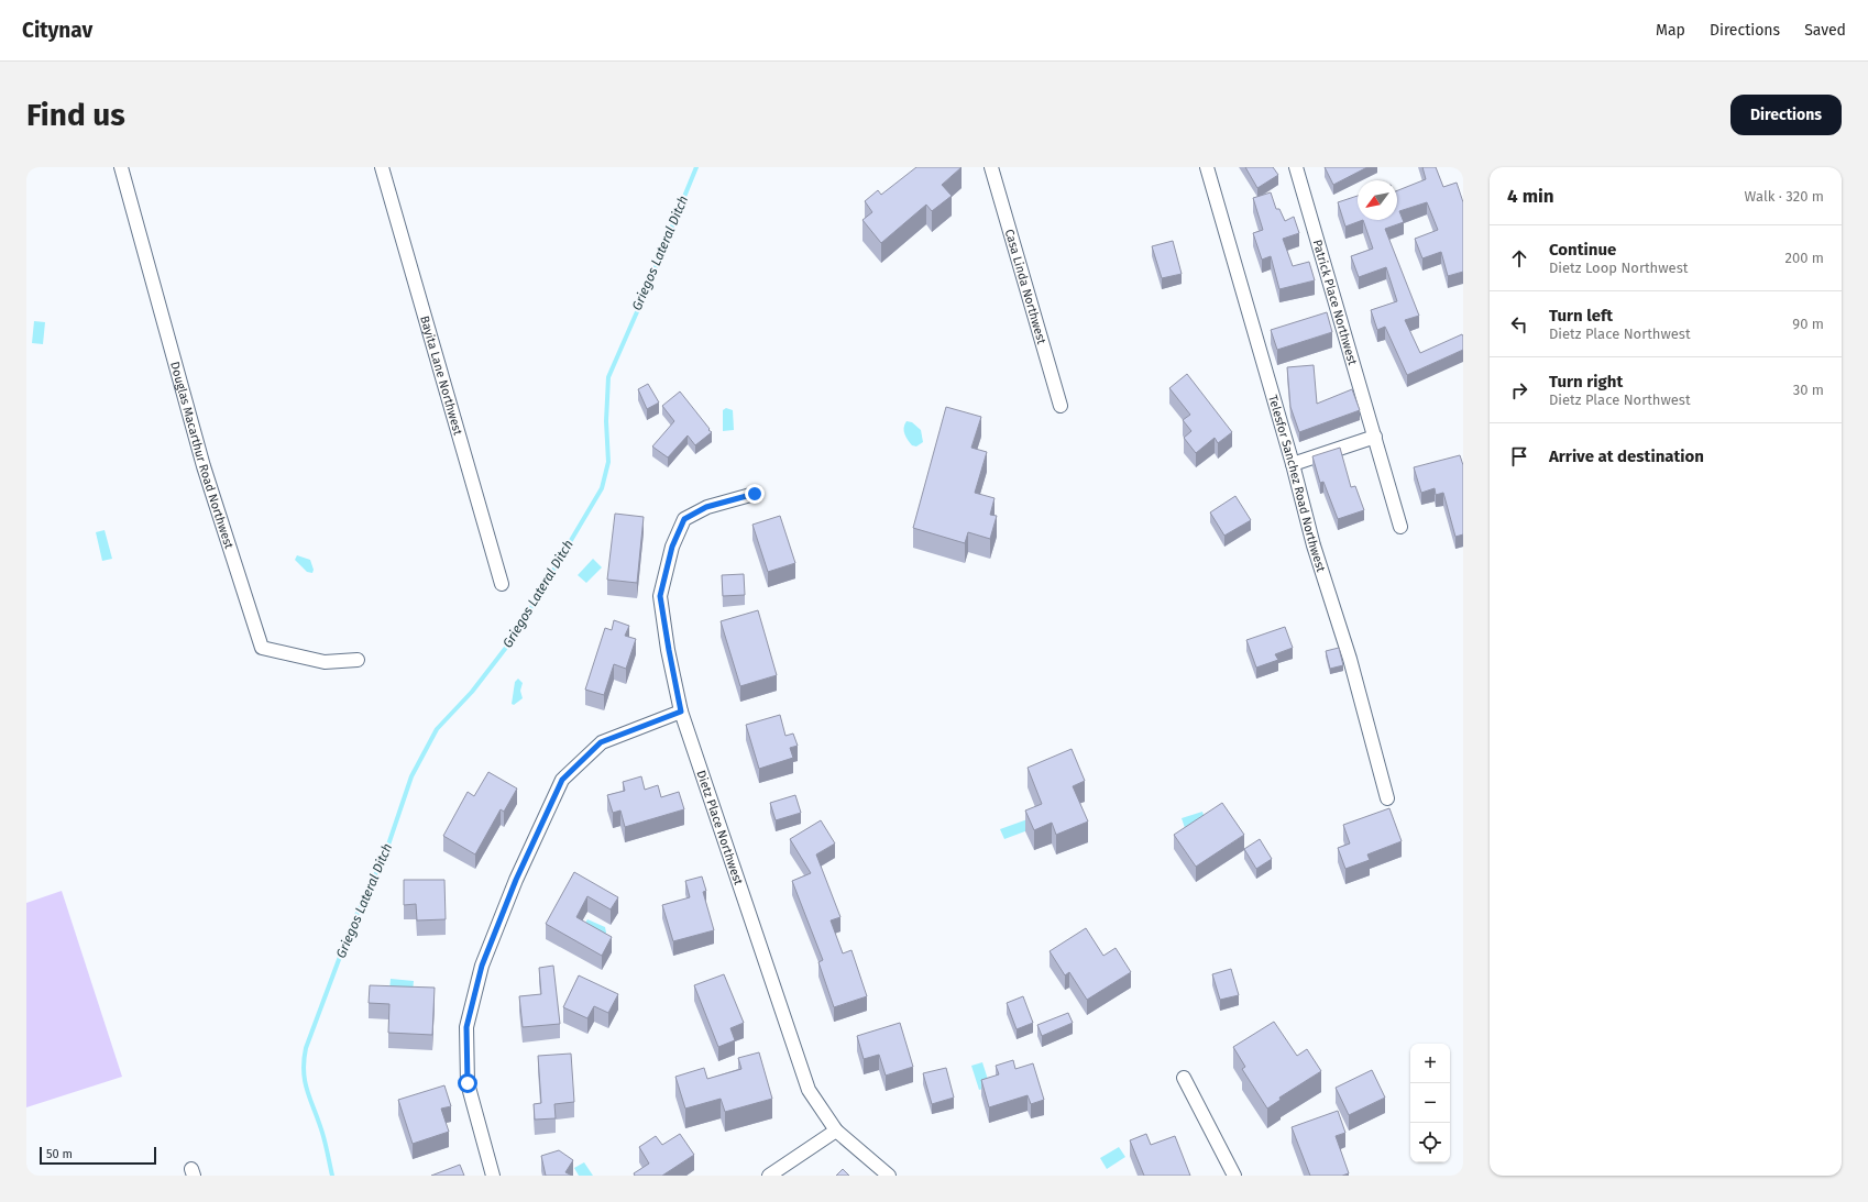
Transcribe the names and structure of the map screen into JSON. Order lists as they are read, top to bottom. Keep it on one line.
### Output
{"streets":{"street":["Casa Linda Northwest","Patrick Place Northwest","Bayita Lane Northwest","Douglas Macarthur Road Northwest","Telesfor Sanchez Road Northwest","Dietz Place Northwest"]},"water":["Griegos Lateral Ditch"],"scale_bar":"50 m","north":"bottom left","page":{"header":"Citynav","nav":["Map","Directions","Saved"],"buttons":"Directions","title":"Find us","heading":["4 min","Walk · 320 m"],"list":[["Continue","Dietz Loop Northwest","200 m"],["Turn left","Dietz Place Northwest","90 m"],["Turn right","Dietz Place Northwest","30 m"],"Arrive at destination"],"map_buttons":["+","−"],"scale":"50 m"}}
